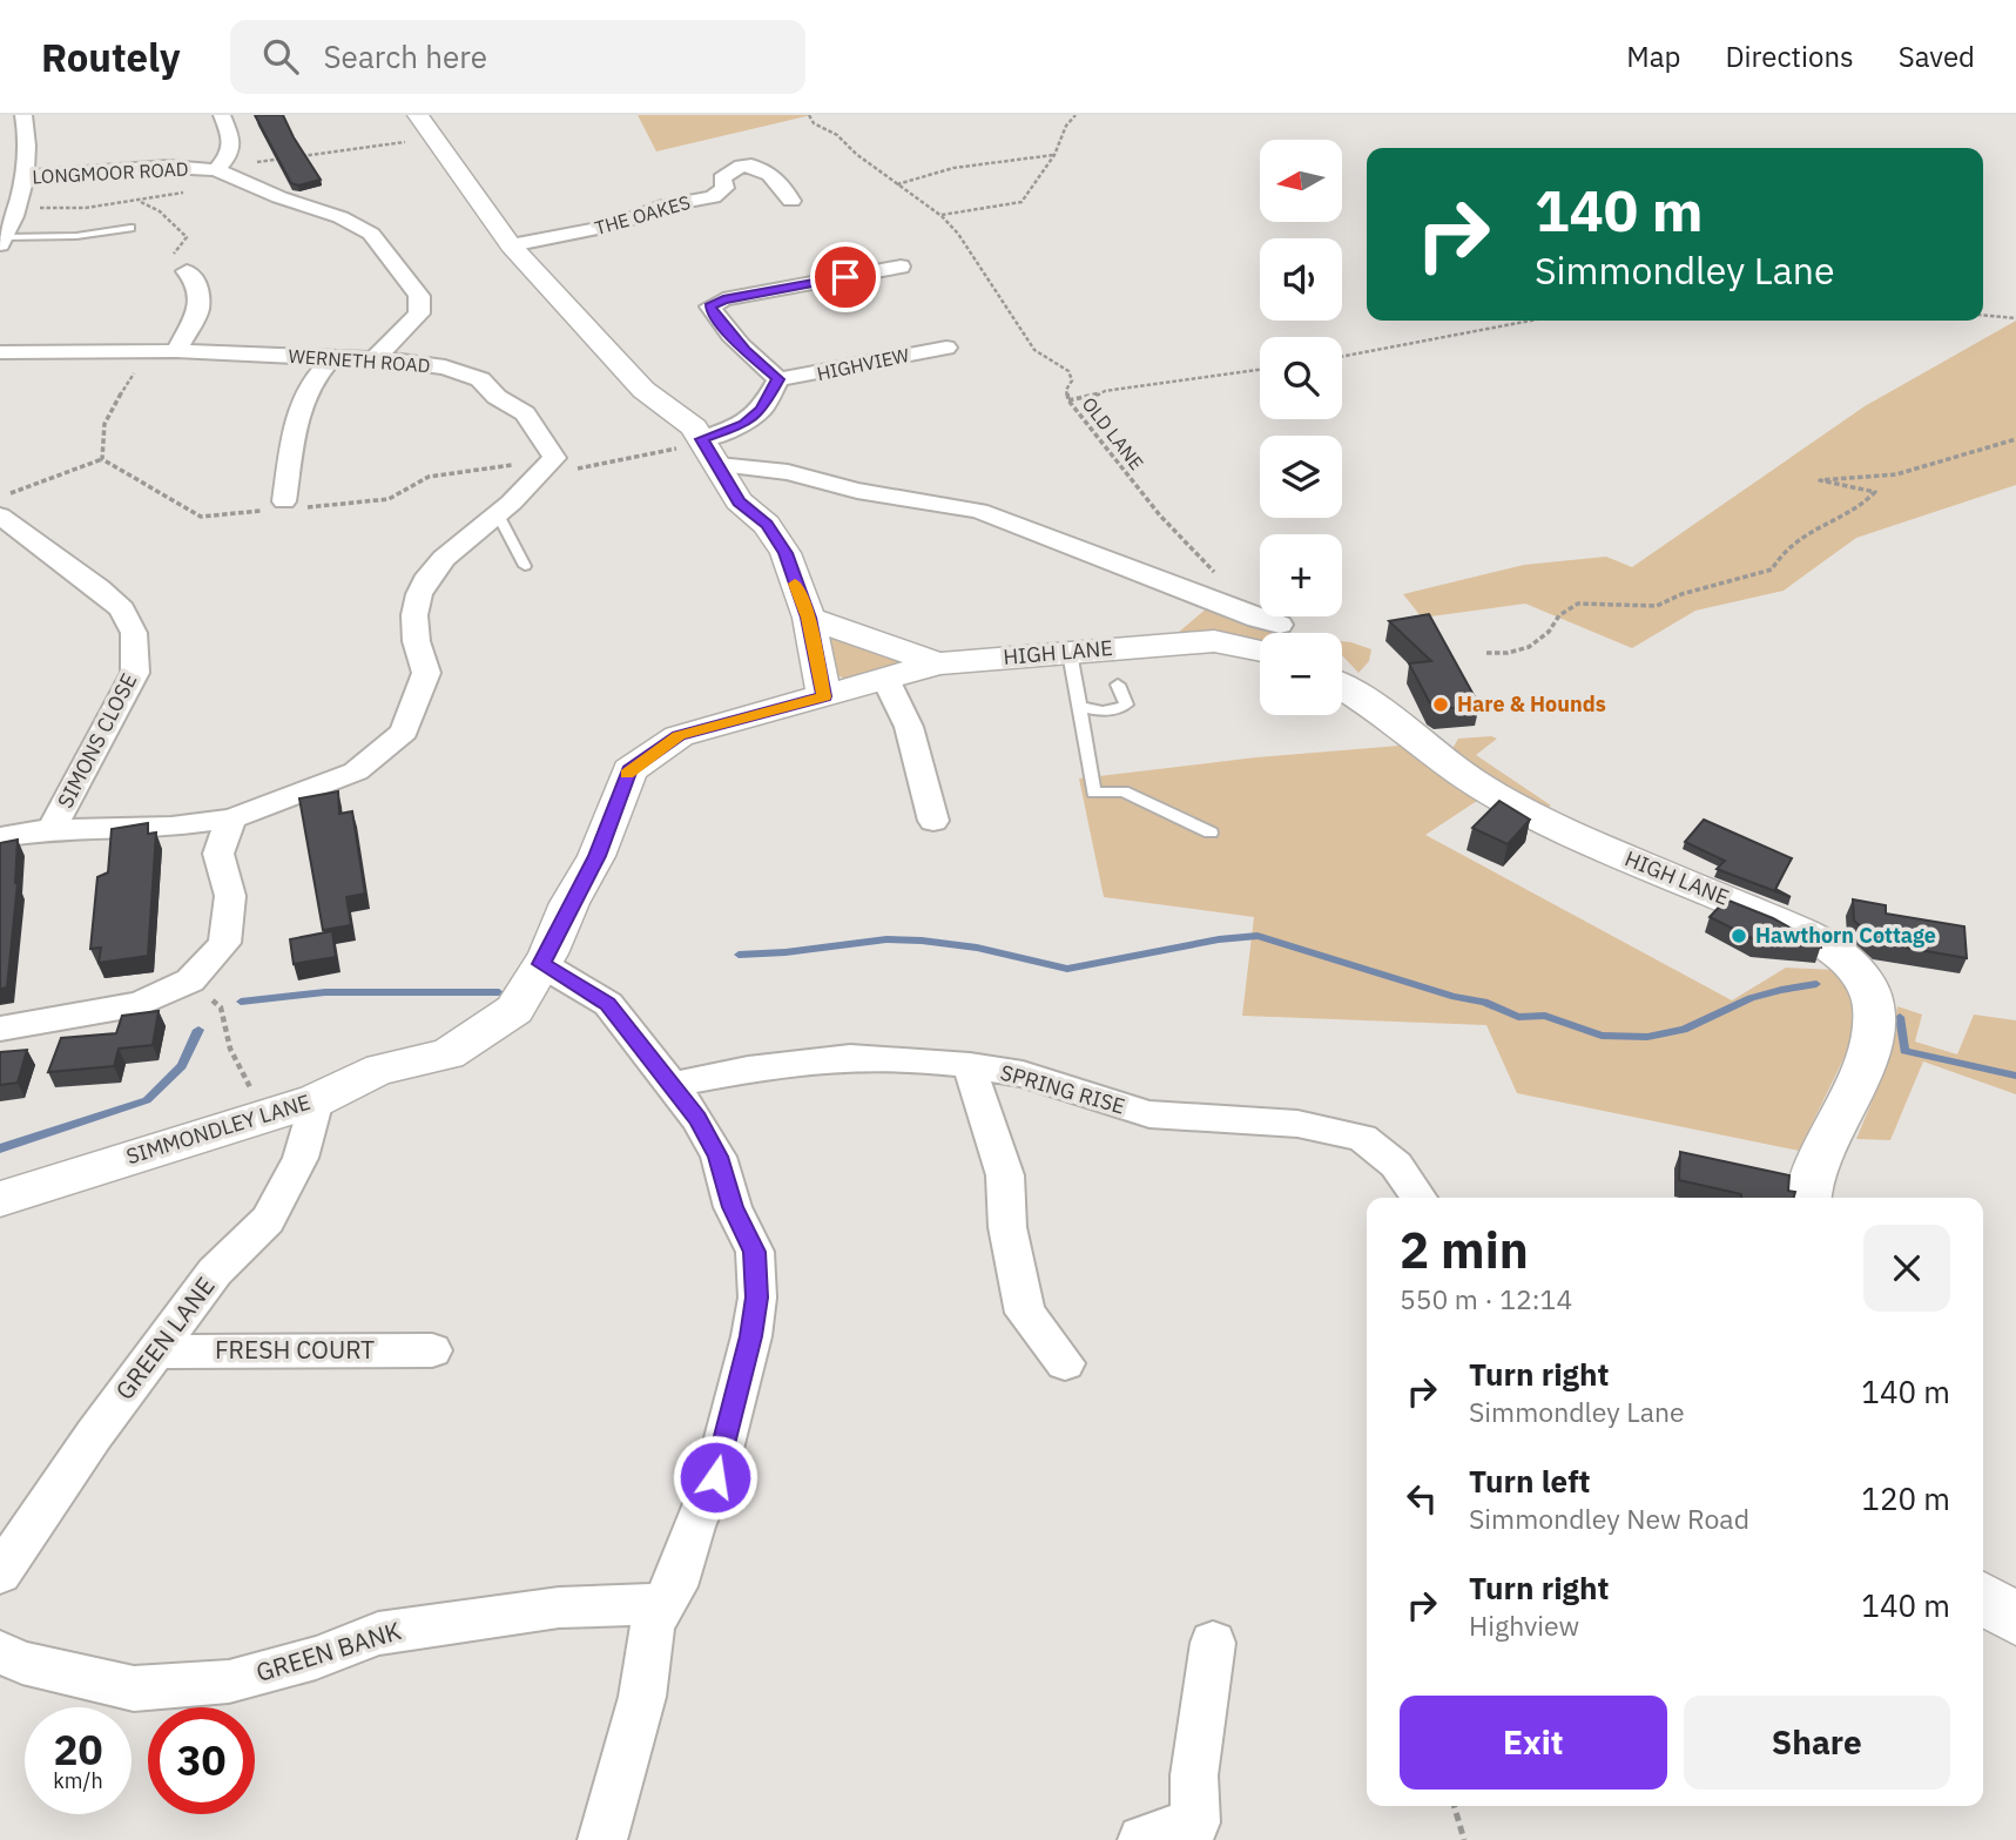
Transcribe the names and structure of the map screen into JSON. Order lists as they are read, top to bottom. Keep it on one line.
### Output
{"streets":{"street":["LONGMOOR ROAD","THE OAKES","WERNETH ROAD","HIGHVIEW","HIGH LANE","SIMONS CLOSE","SPRING RISE","SIMMONDLEY LANE","GREEN LANE","FRESH COURT","GREEN BANK"],"path":["OLD LANE"]},"crossings":[["LONGMOOR ROAD","WERNETH ROAD"],["HIGH LANE","SIMMONDLEY LANE"],["SIMMONDLEY LANE","GREEN LANE"],["GREEN LANE","FRESH COURT"]],"places":["Hare & Hounds","Hawthorn Cottage"],"north":"left","page":{"header":"Routely","search":"Search here","nav":["Map","Directions","Saved"],"map_buttons":["+","−"],"turn":["140 m","Simmondley Lane"],"heading":["2 min","550 m · 12:14"],"list":[{"name":"Turn right","note":"Simmondley Lane","value":"140 m"},{"name":"Turn left","note":"Simmondley New Road","value":"120 m"},{"name":"Turn right","note":"Highview","value":"140 m"}],"buttons":["Exit","Share"],"speed":"20 km/h","limit":"30"}}
